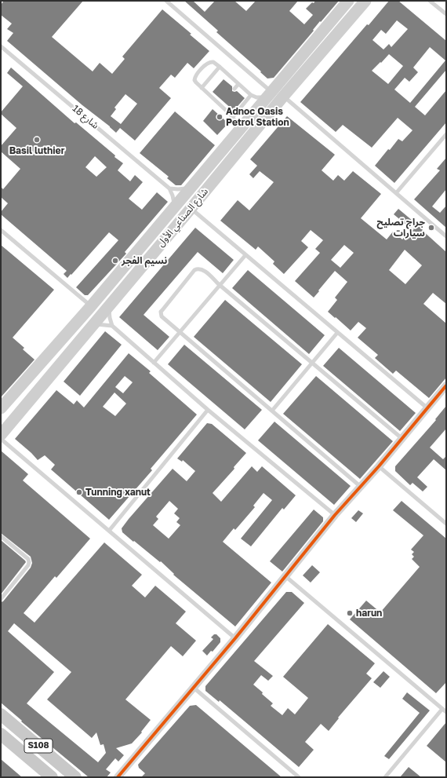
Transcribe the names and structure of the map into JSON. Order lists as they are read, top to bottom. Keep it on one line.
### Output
{"streets":{"main road":["شارع الصناعي الأول","S108"],"lane":["شارع 18"]},"places":["Adnoc Oasis Petrol Station","Basil luthier","جراج تصليح سيارات","نسيم الفجر","Tunning xanut","harun"]}
